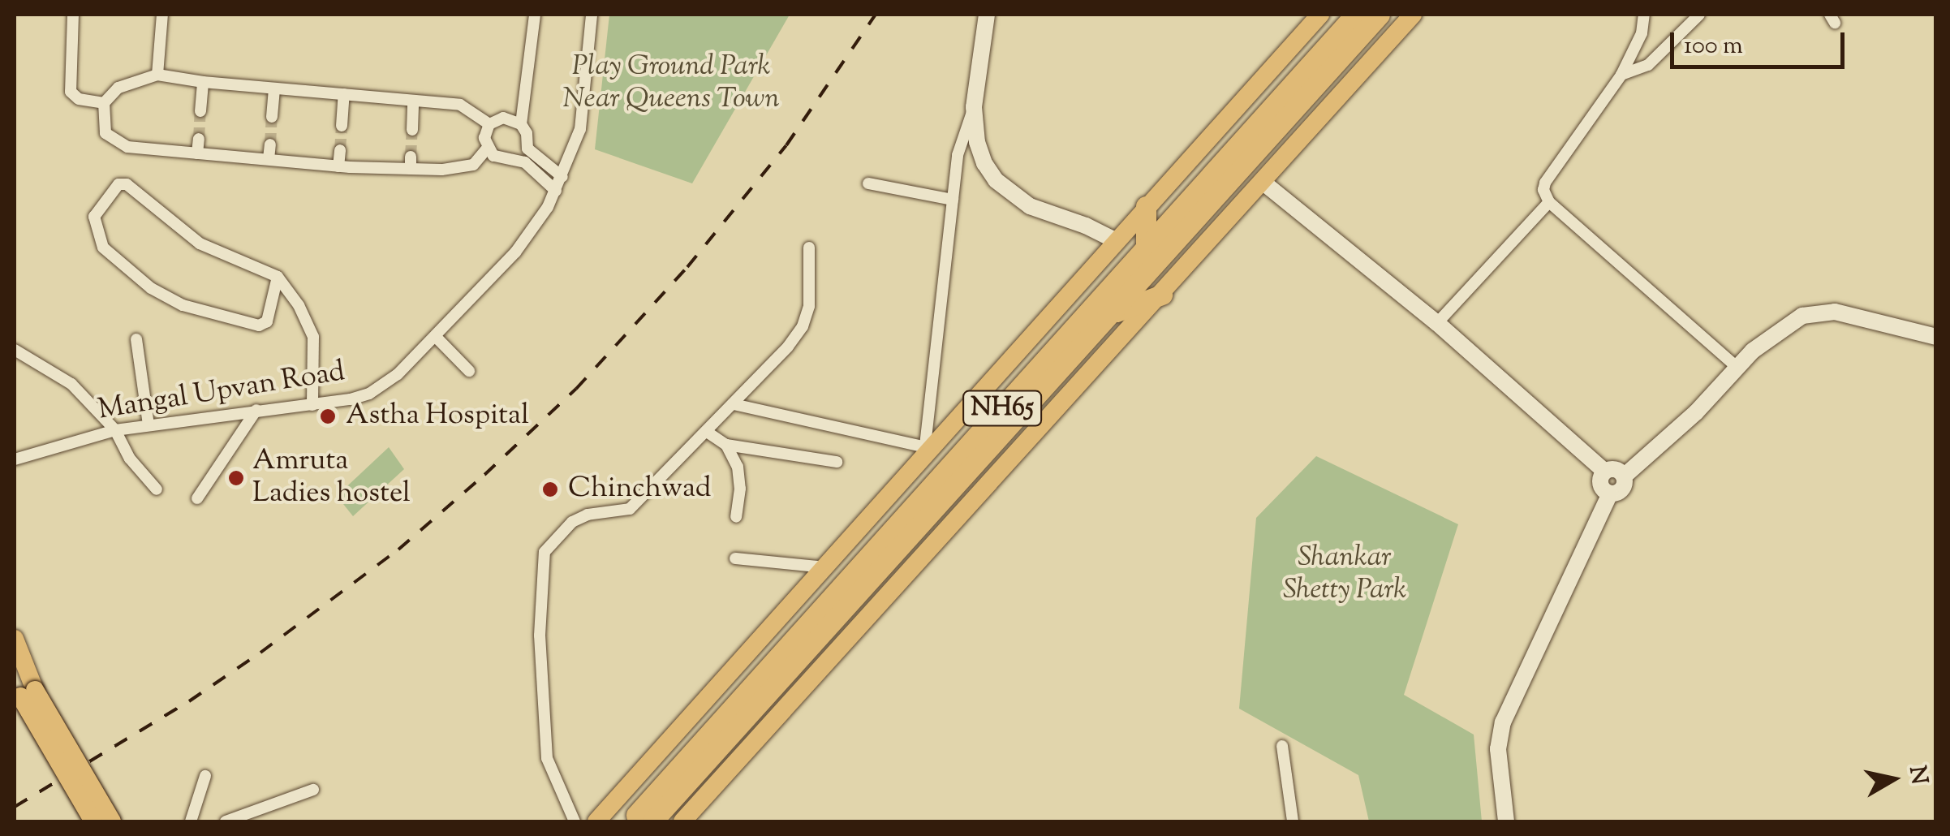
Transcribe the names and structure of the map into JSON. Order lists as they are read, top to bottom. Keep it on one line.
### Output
{"streets":{"highway":["NH65"],"street":["Mangal Upvan Road"]},"parks":["Play Ground Park Near Queens Town","Shankar Shetty Park"],"places":["Astha Hospital","Amruta Ladies hostel","Chinchwad"],"scale_bar":"100 m","north":"right"}
